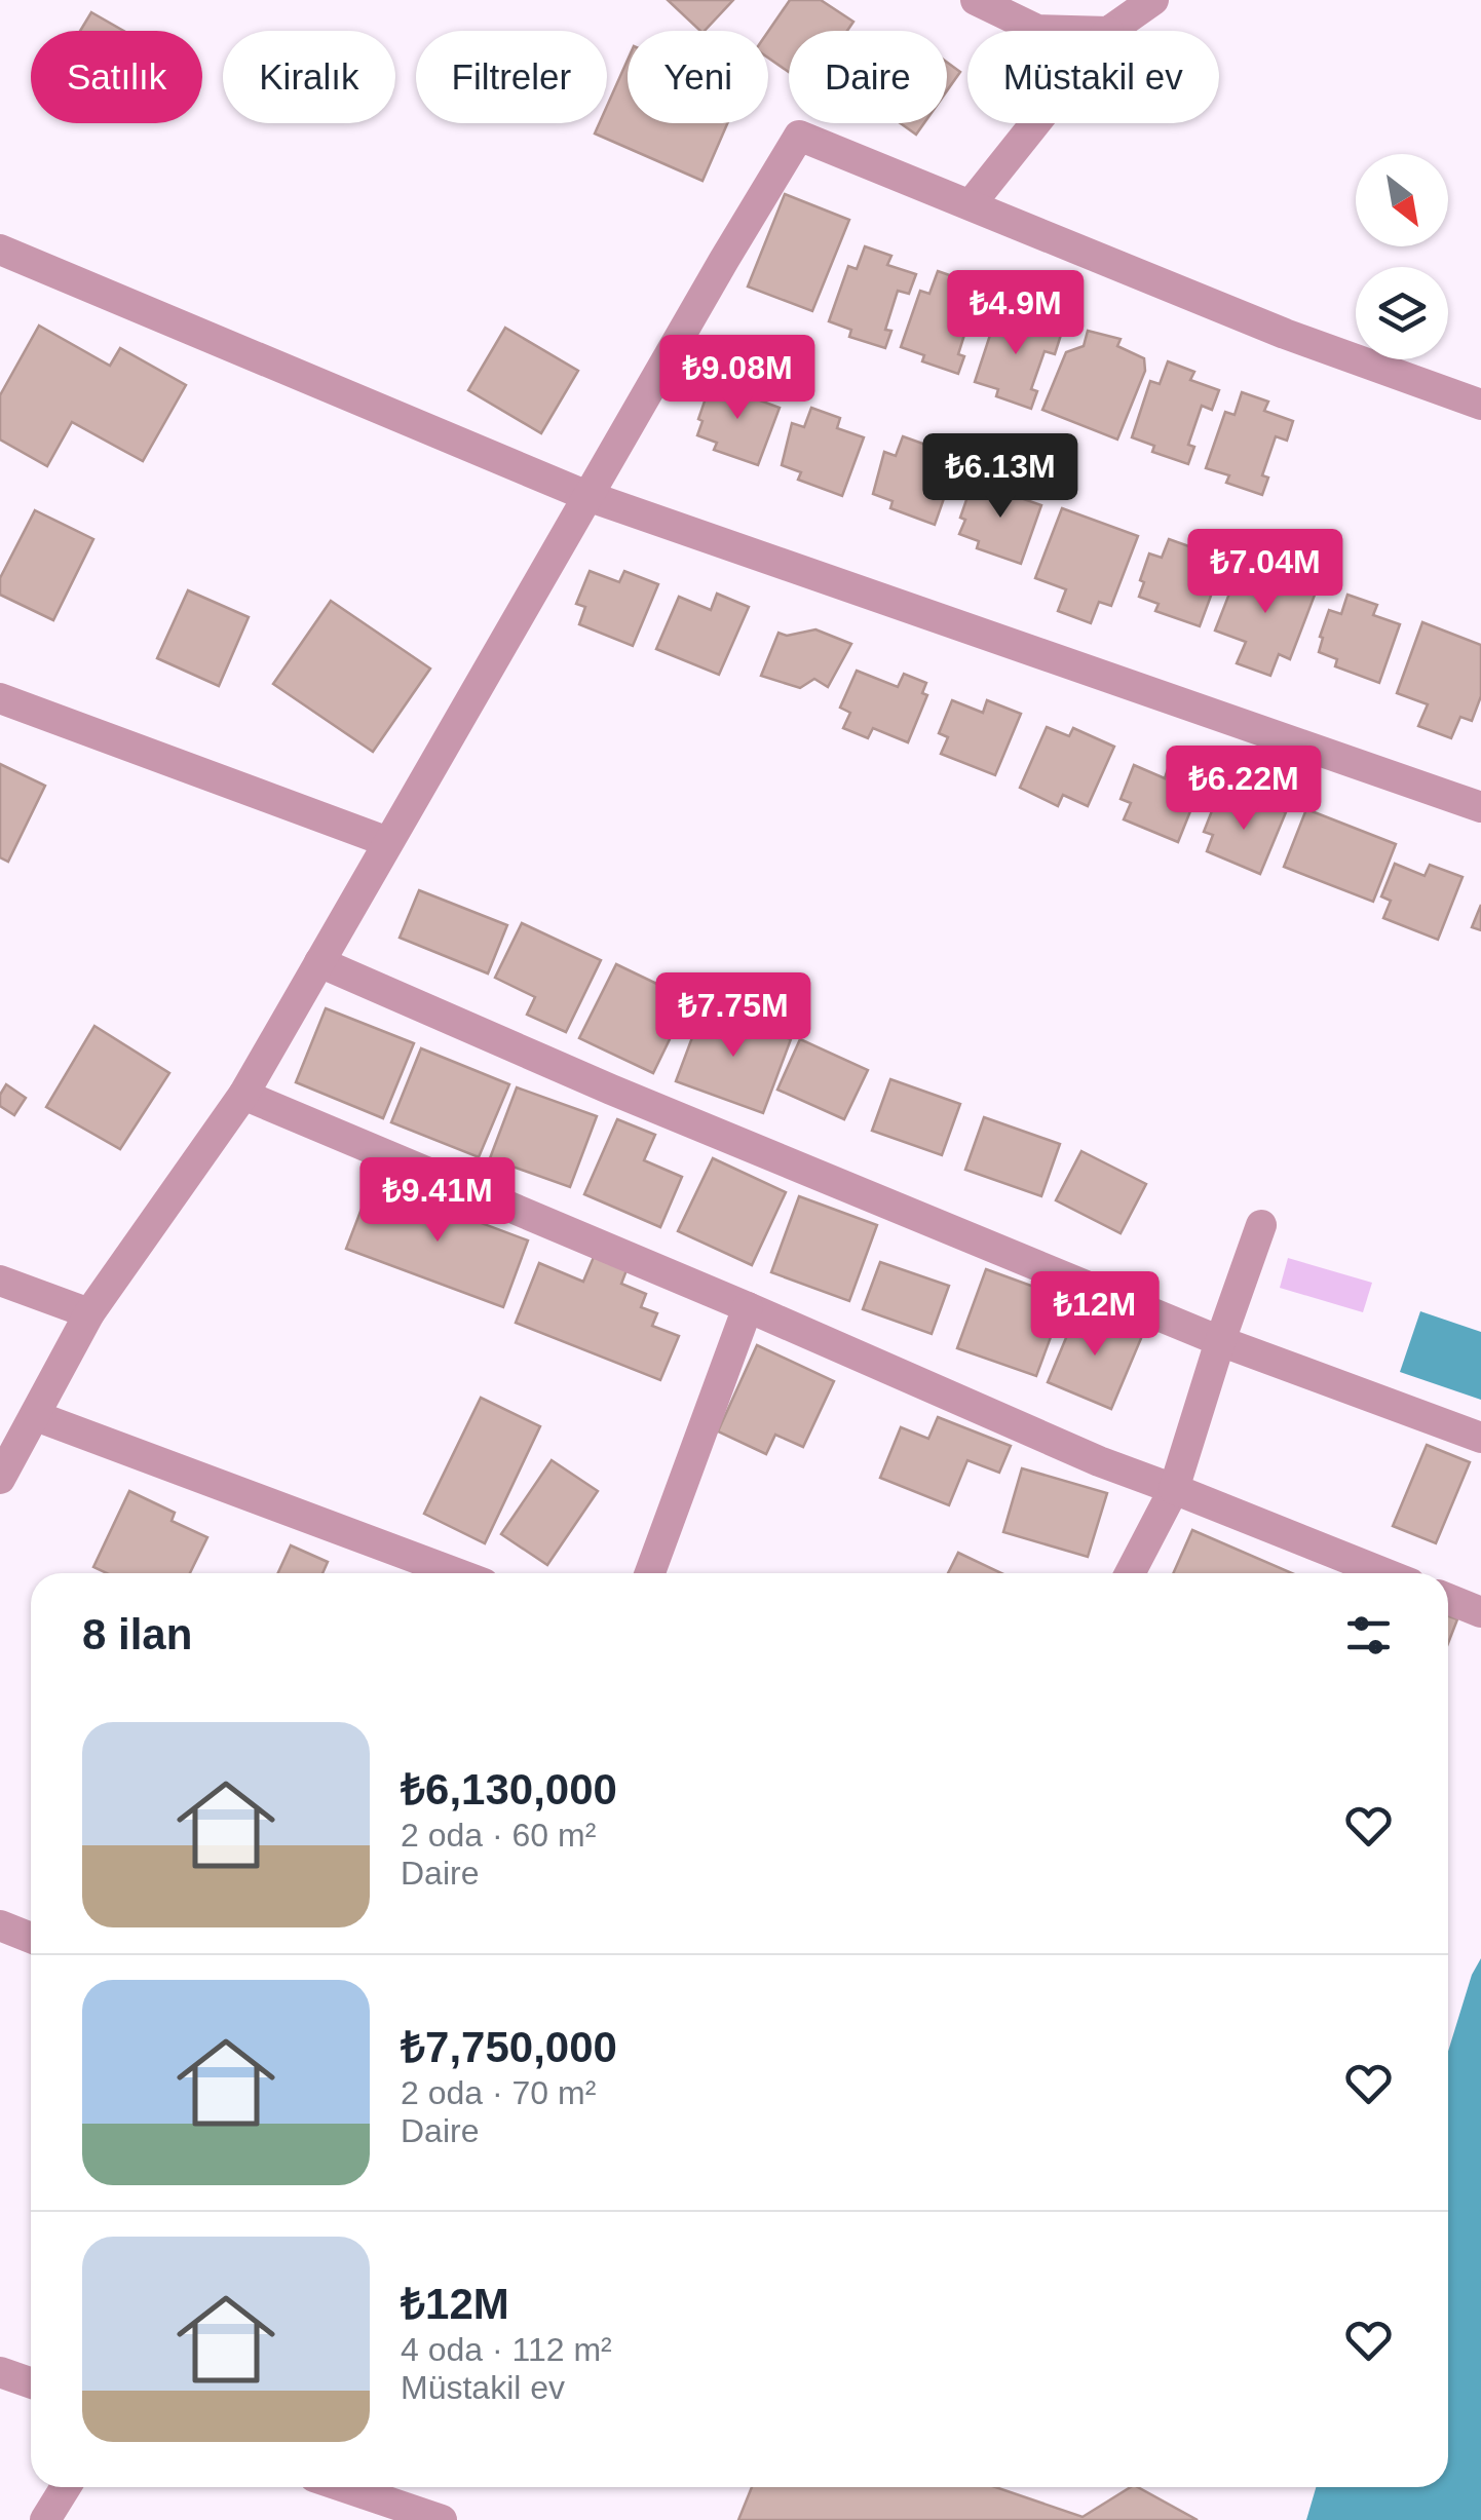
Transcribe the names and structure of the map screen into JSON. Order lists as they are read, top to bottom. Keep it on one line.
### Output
{"north":"bottom right","page":{"chip":["Satılık","Kiralık","Filtreler","Yeni","Daire","Müstakil ev"],"price":["₺4.9M","₺9.08M","₺6.13M","₺7.04M","₺6.22M","₺7.75M","₺9.41M","₺12M"],"heading":"8 ilan","list":[{"name":"₺6,130,000","note":"2 oda · 60 m² · Daire"},{"name":"₺7,750,000","note":"2 oda · 70 m² · Daire"},{"name":"₺12M","note":"4 oda · 112 m² · Müstakil ev"}]}}
